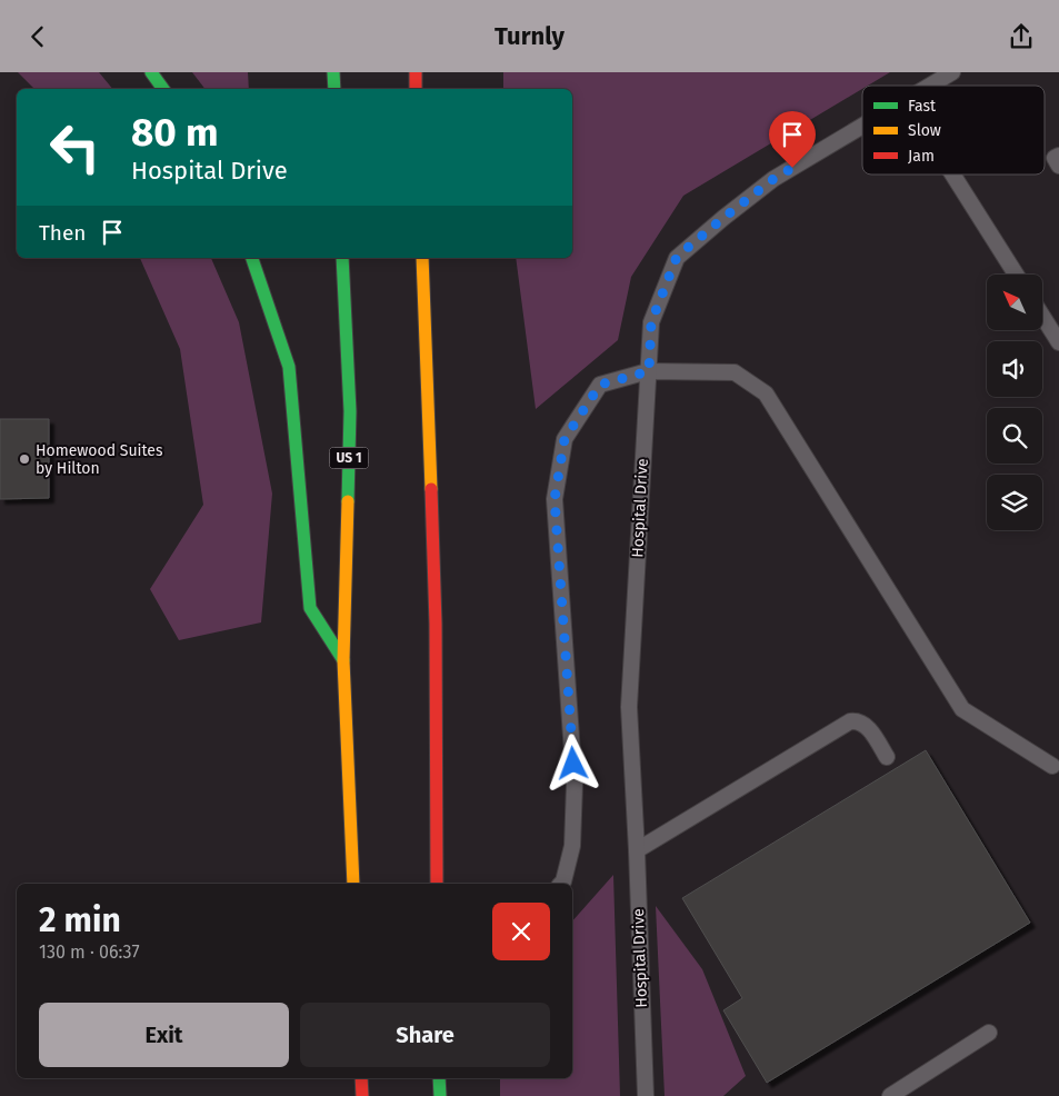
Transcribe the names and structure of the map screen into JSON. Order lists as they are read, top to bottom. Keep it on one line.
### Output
{"streets":{"highway":["US 1"],"lane":["Hospital Drive"]},"places":["Homewood Suites by Hilton"],"legend":["Fast","Slow","Jam"],"north":"top left","page":{"header":"Turnly","turn":["80 m","Hospital Drive"],"then":"Then","heading":["2 min","130 m · 06:37"],"buttons":["Exit","Share"]}}
